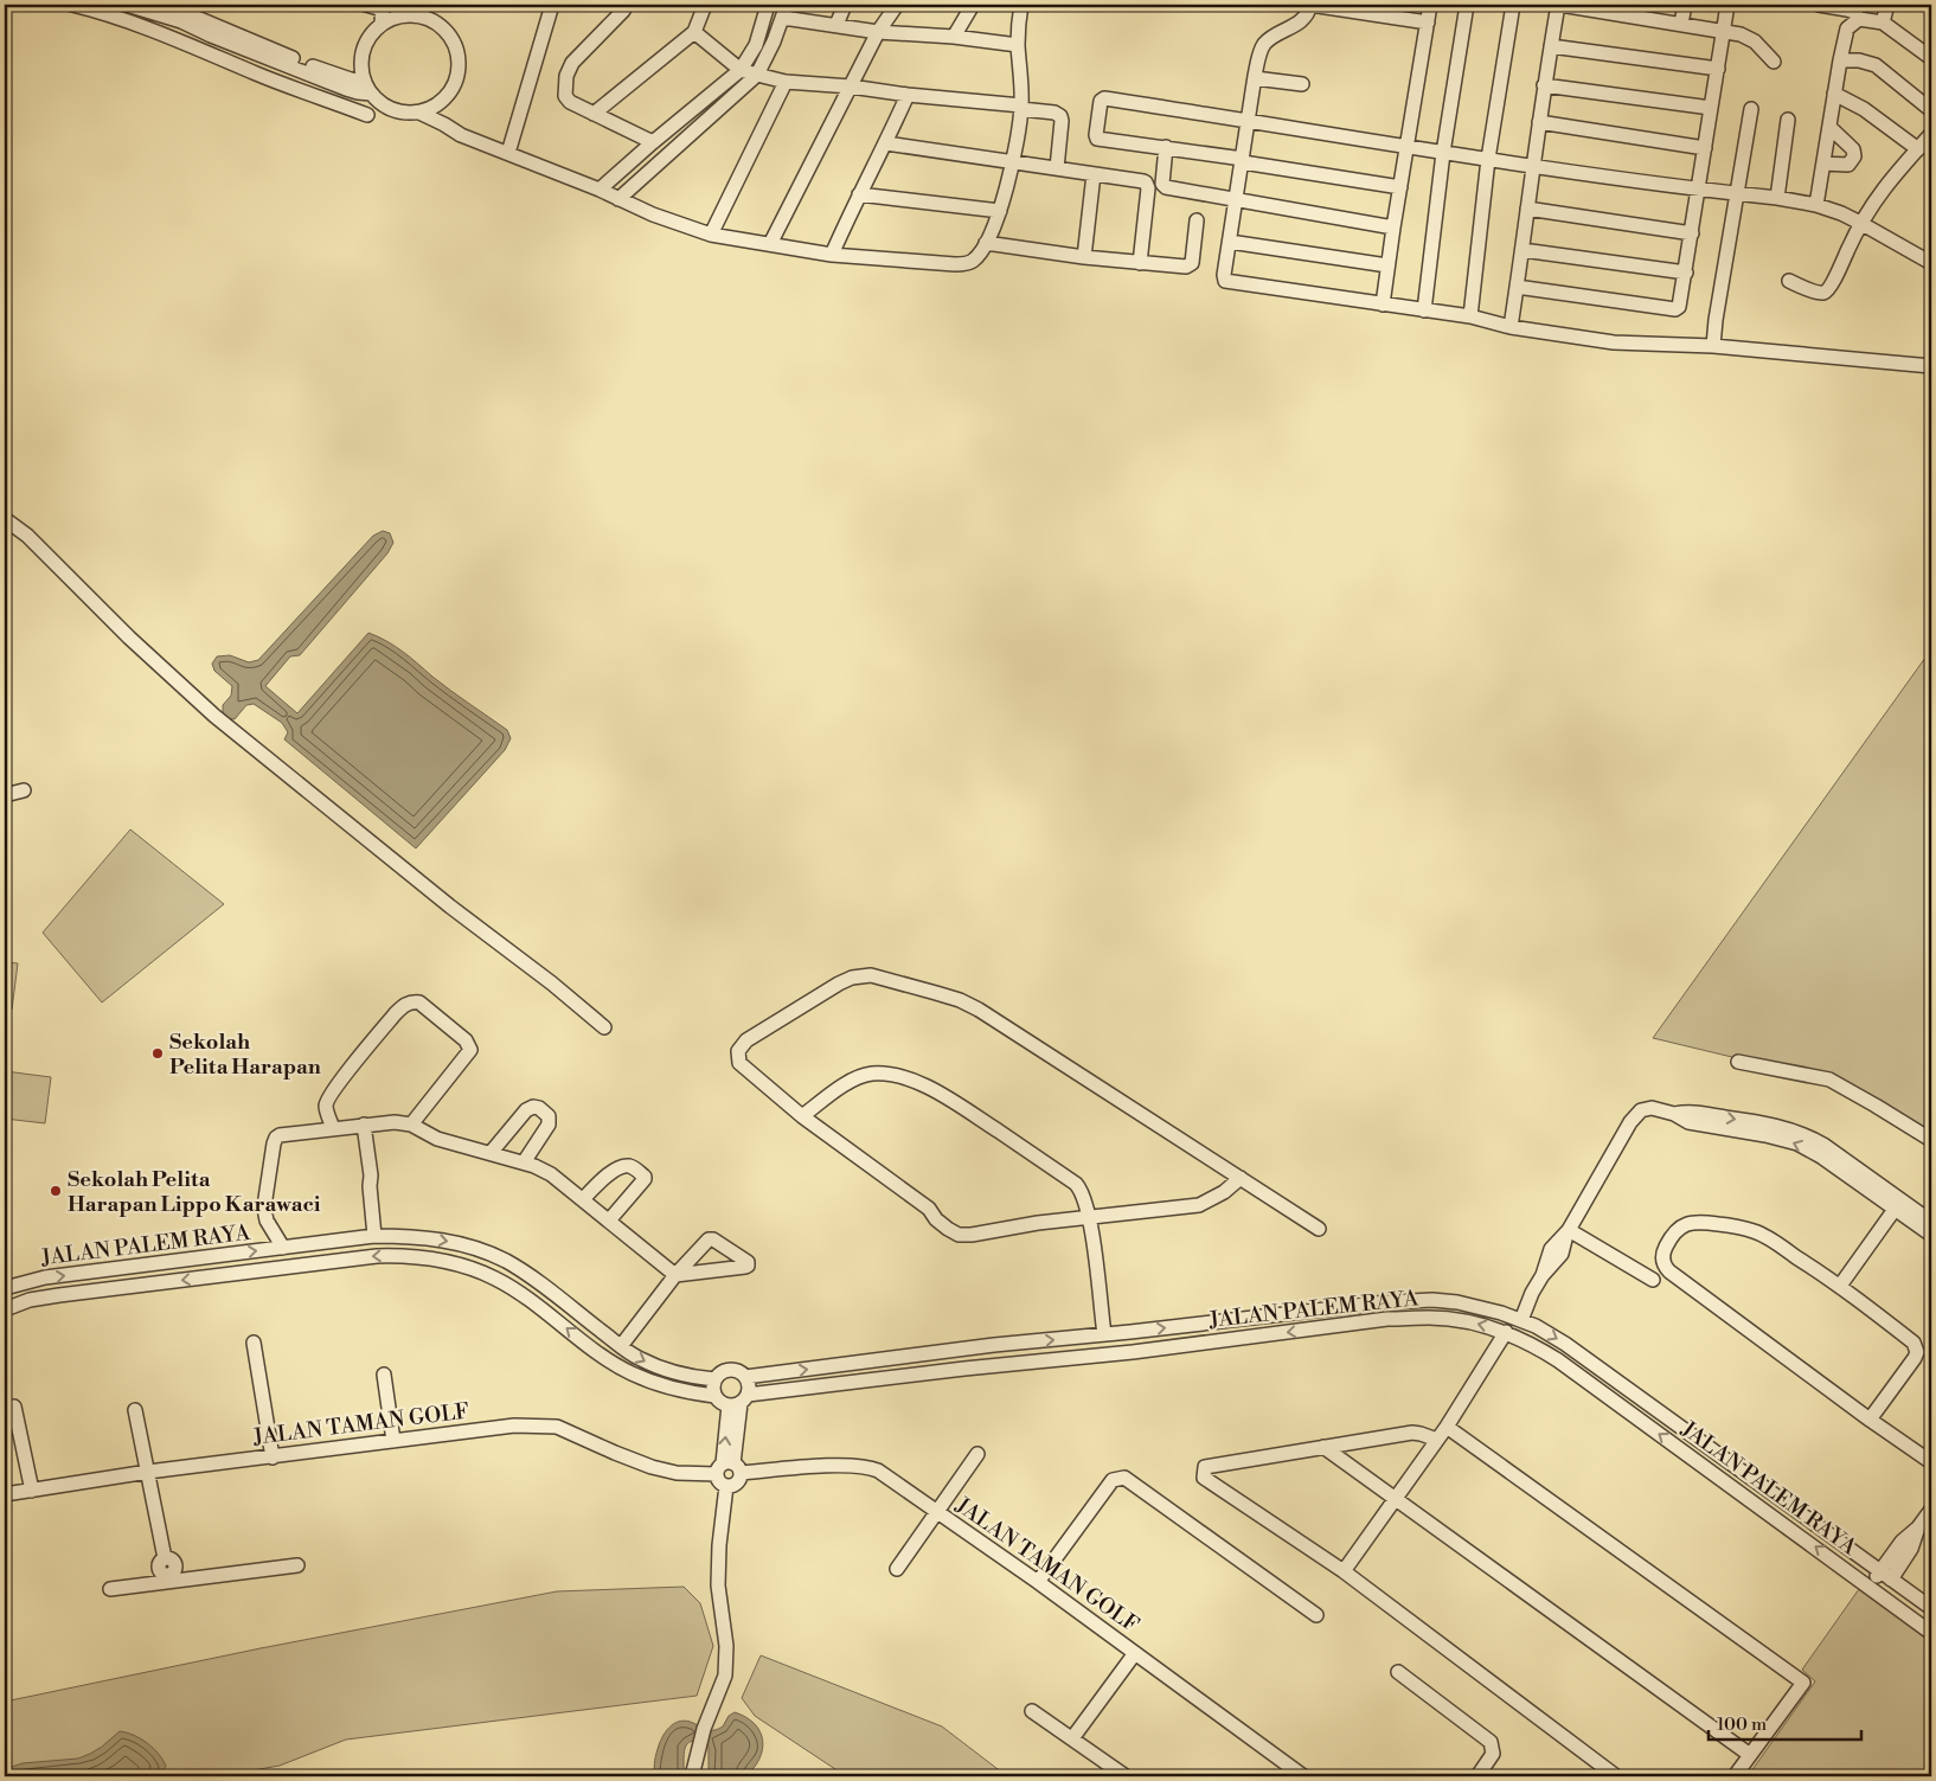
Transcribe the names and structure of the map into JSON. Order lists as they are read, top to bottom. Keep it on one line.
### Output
{"streets":{"street":["JALAN PALEM RAYA","JALAN TAMAN GOLF"]},"places":["Sekolah Pelita Harapan","Sekolah Pelita Harapan Lippo Karawaci"],"scale_bar":"100 m"}
